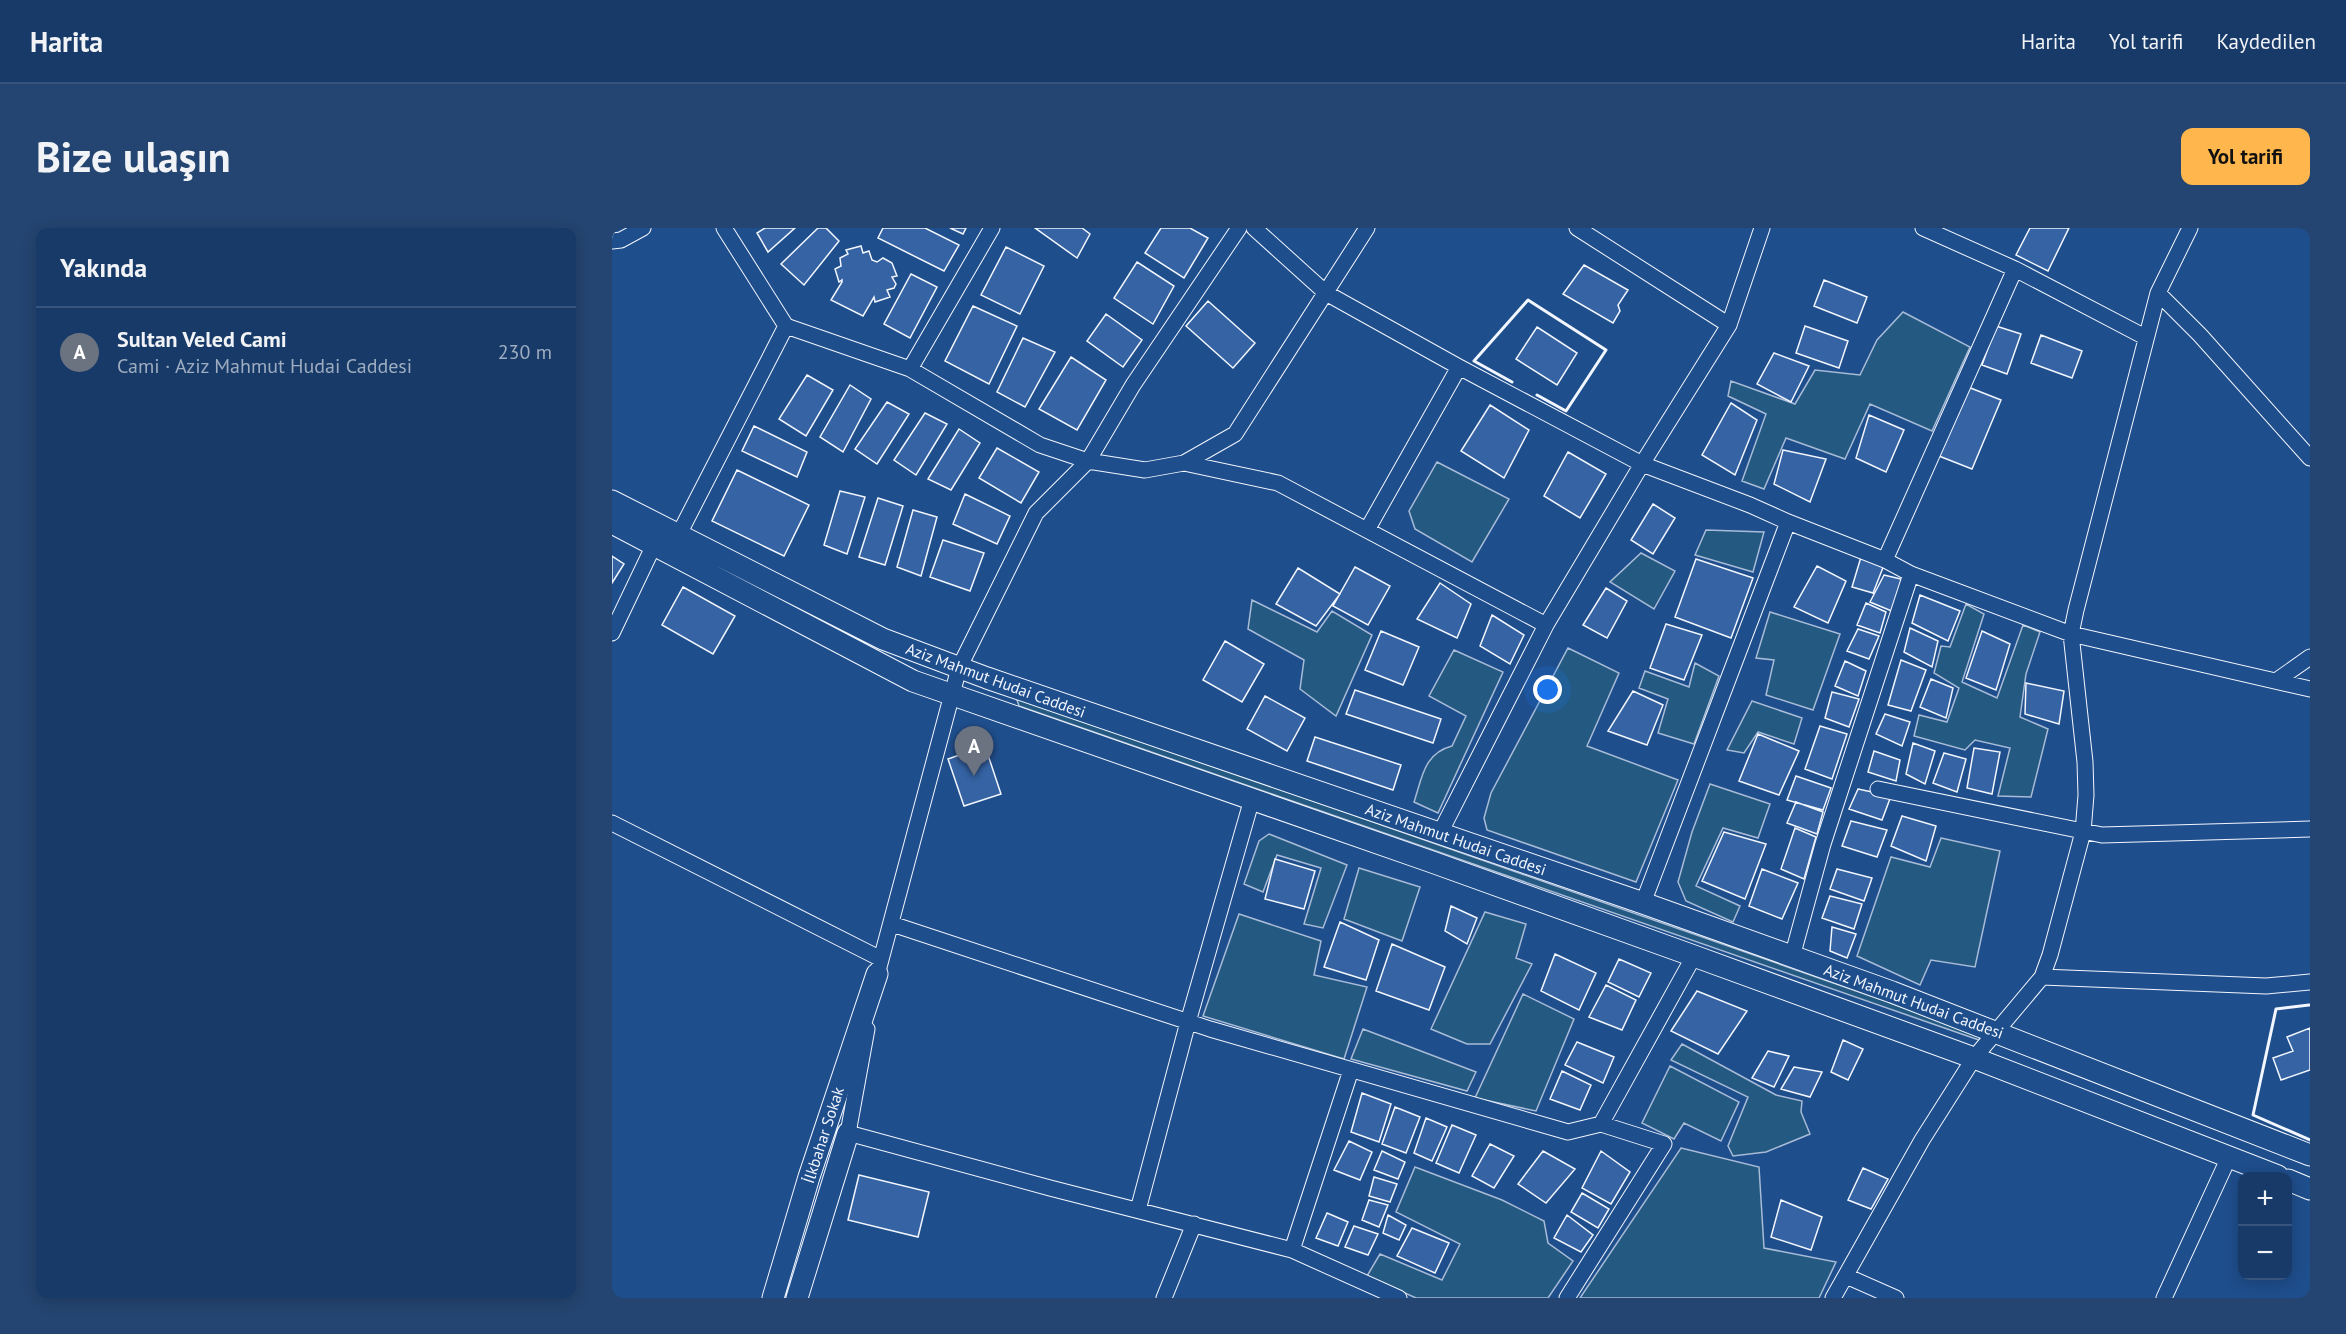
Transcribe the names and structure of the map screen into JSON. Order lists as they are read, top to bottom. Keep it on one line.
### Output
{"streets":{"street":["Aziz Mahmut Hudai Caddesi","İlkbahar Sokak"]},"page":{"header":"Harita","nav":["Harita","Yol tarifi","Kaydedilen"],"buttons":"Yol tarifi","title":"Bize ulaşın","heading":"Yakında","list":[{"mark":"A","name":"Sultan Veled Cami","note":"Cami · Aziz Mahmut Hudai Caddesi","value":"230 m"}],"pins":"A","map_buttons":["+","−"]}}
